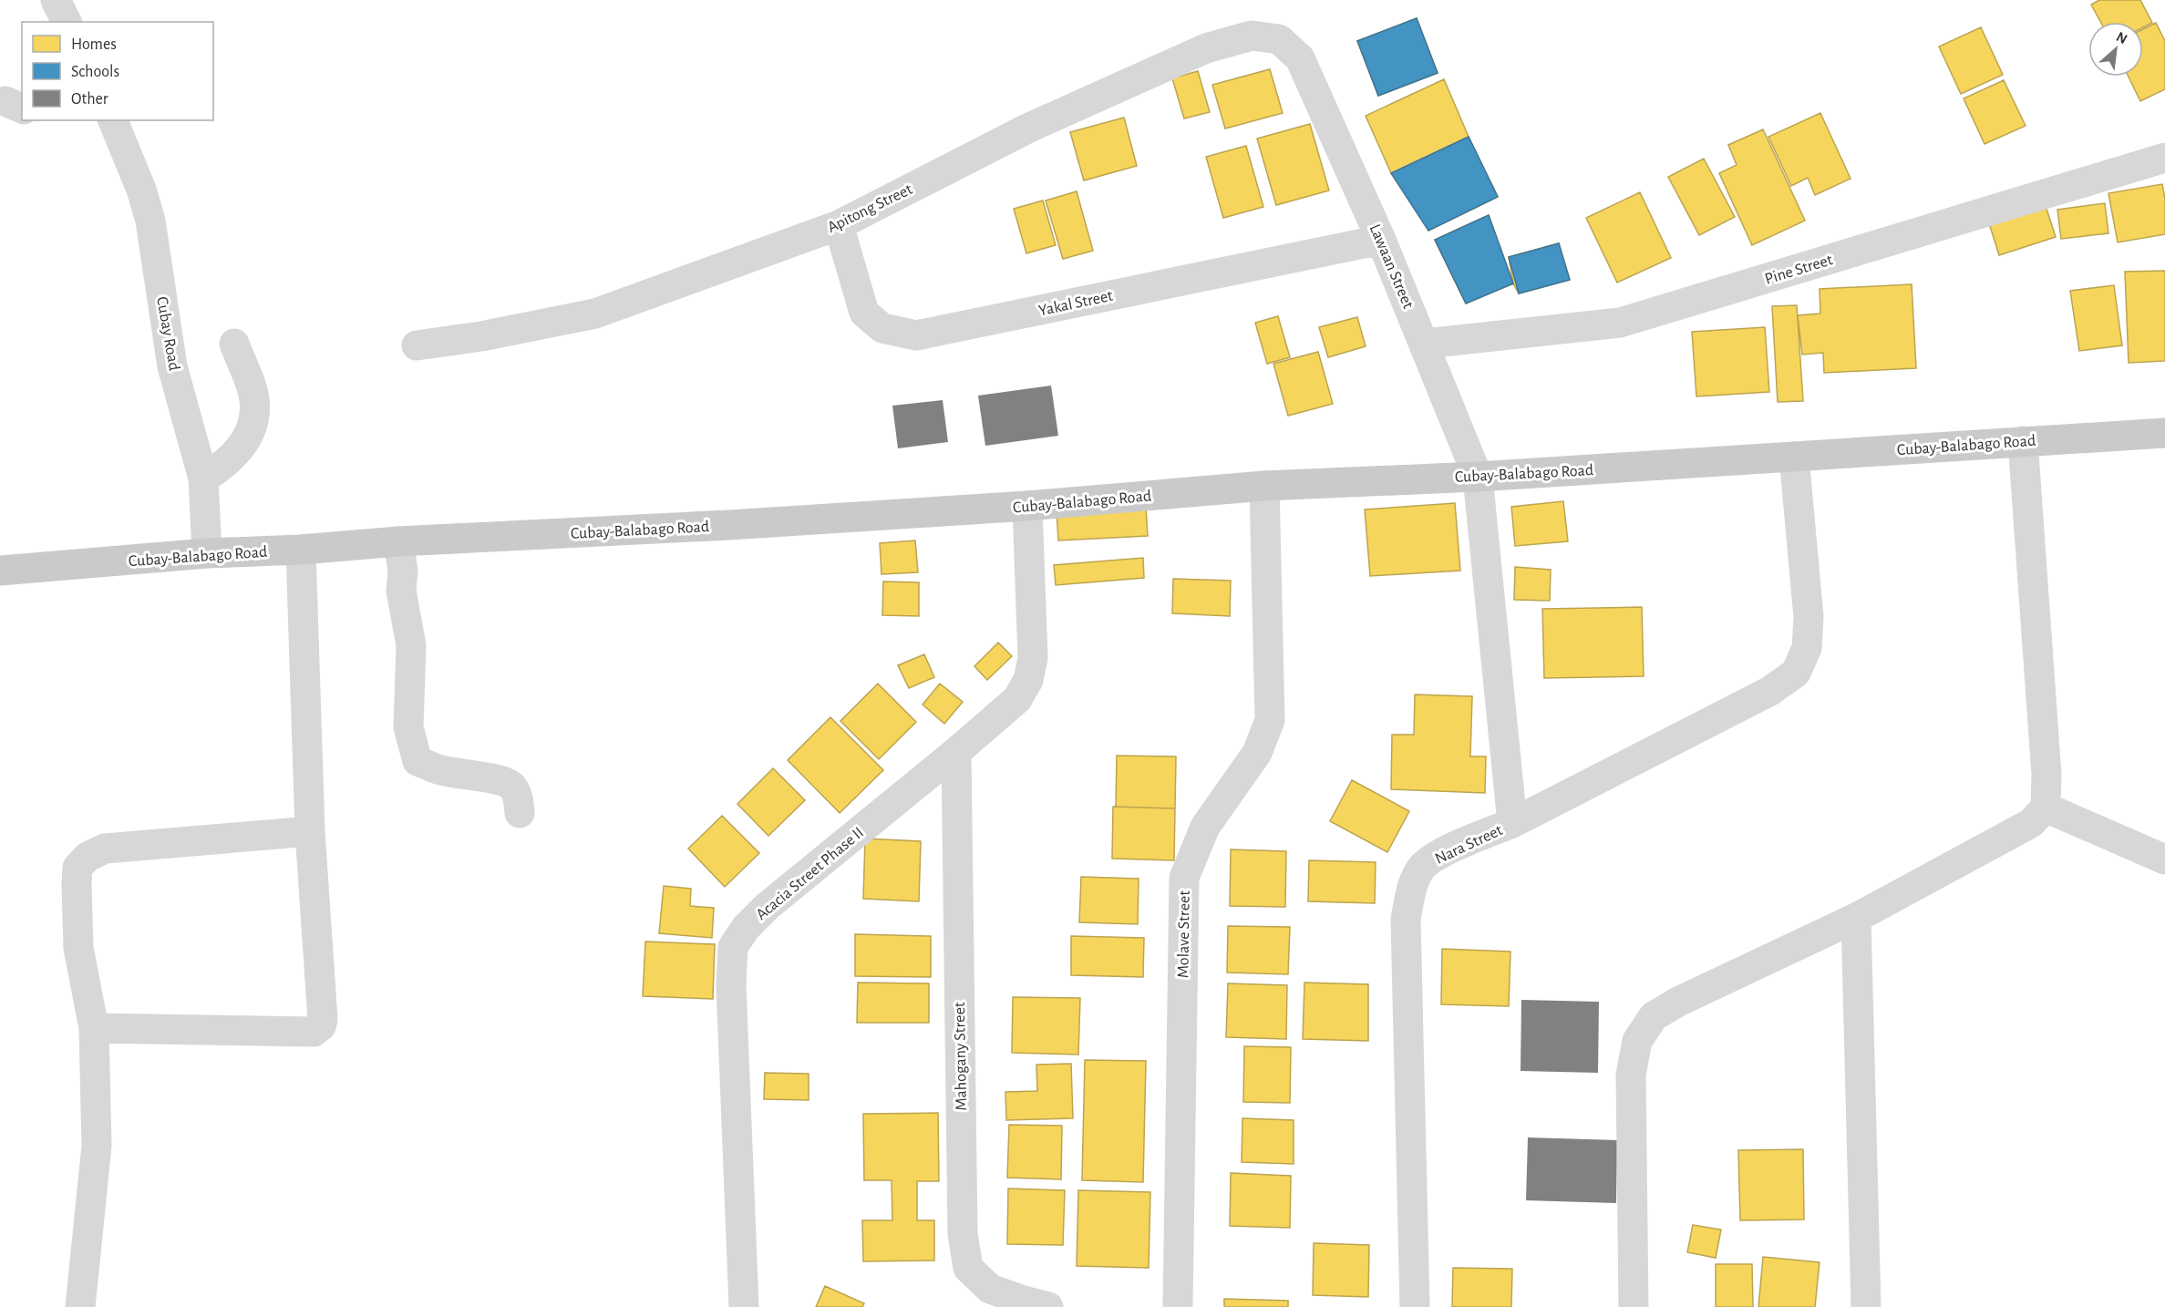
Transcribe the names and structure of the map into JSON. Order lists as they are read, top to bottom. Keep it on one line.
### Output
{"streets":{"main road":["Cubay-Balabago Road"],"street":["Apitong Street","Lawaan Street","Pine Street","Yakal Street","Cubay Road","Nara Street","Acacia Street Phase II","Molave Street","Mahogany Street"]},"crossings":[["Apitong Street","Lawaan Street"],["Apitong Street","Yakal Street"],["Lawaan Street","Pine Street"],["Lawaan Street","Yakal Street"],["Lawaan Street","Cubay-Balabago Road"],["Lawaan Street","Nara Street"],["Cubay Road","Cubay-Balabago Road"],["Cubay-Balabago Road","Nara Street"],["Cubay-Balabago Road","Acacia Street Phase II"],["Cubay-Balabago Road","Molave Street"],["Acacia Street Phase II","Mahogany Street"]],"legend":["Homes","Schools","Other"],"north":"top right"}
